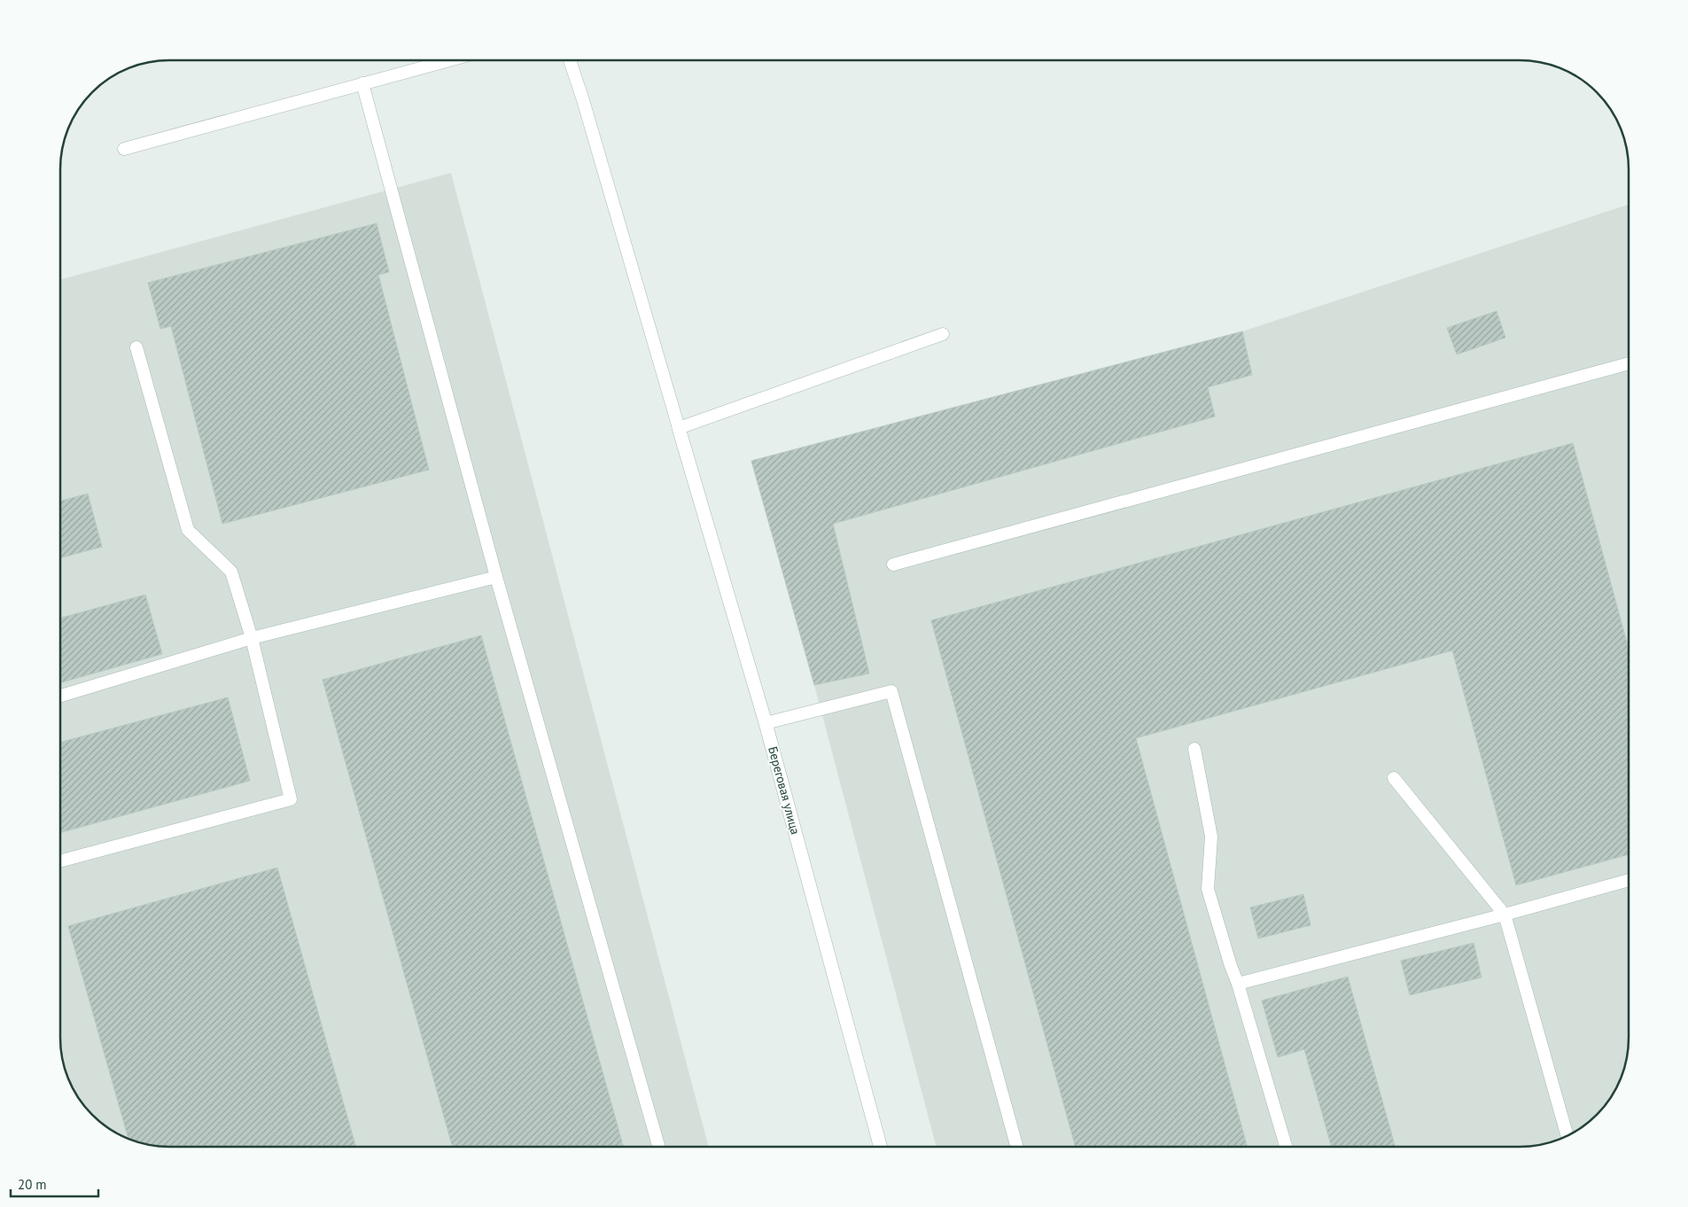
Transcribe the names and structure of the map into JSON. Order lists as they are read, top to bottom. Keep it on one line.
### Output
{"streets":{"street":["Береговая улица"]},"scale_bar":"20 m"}
